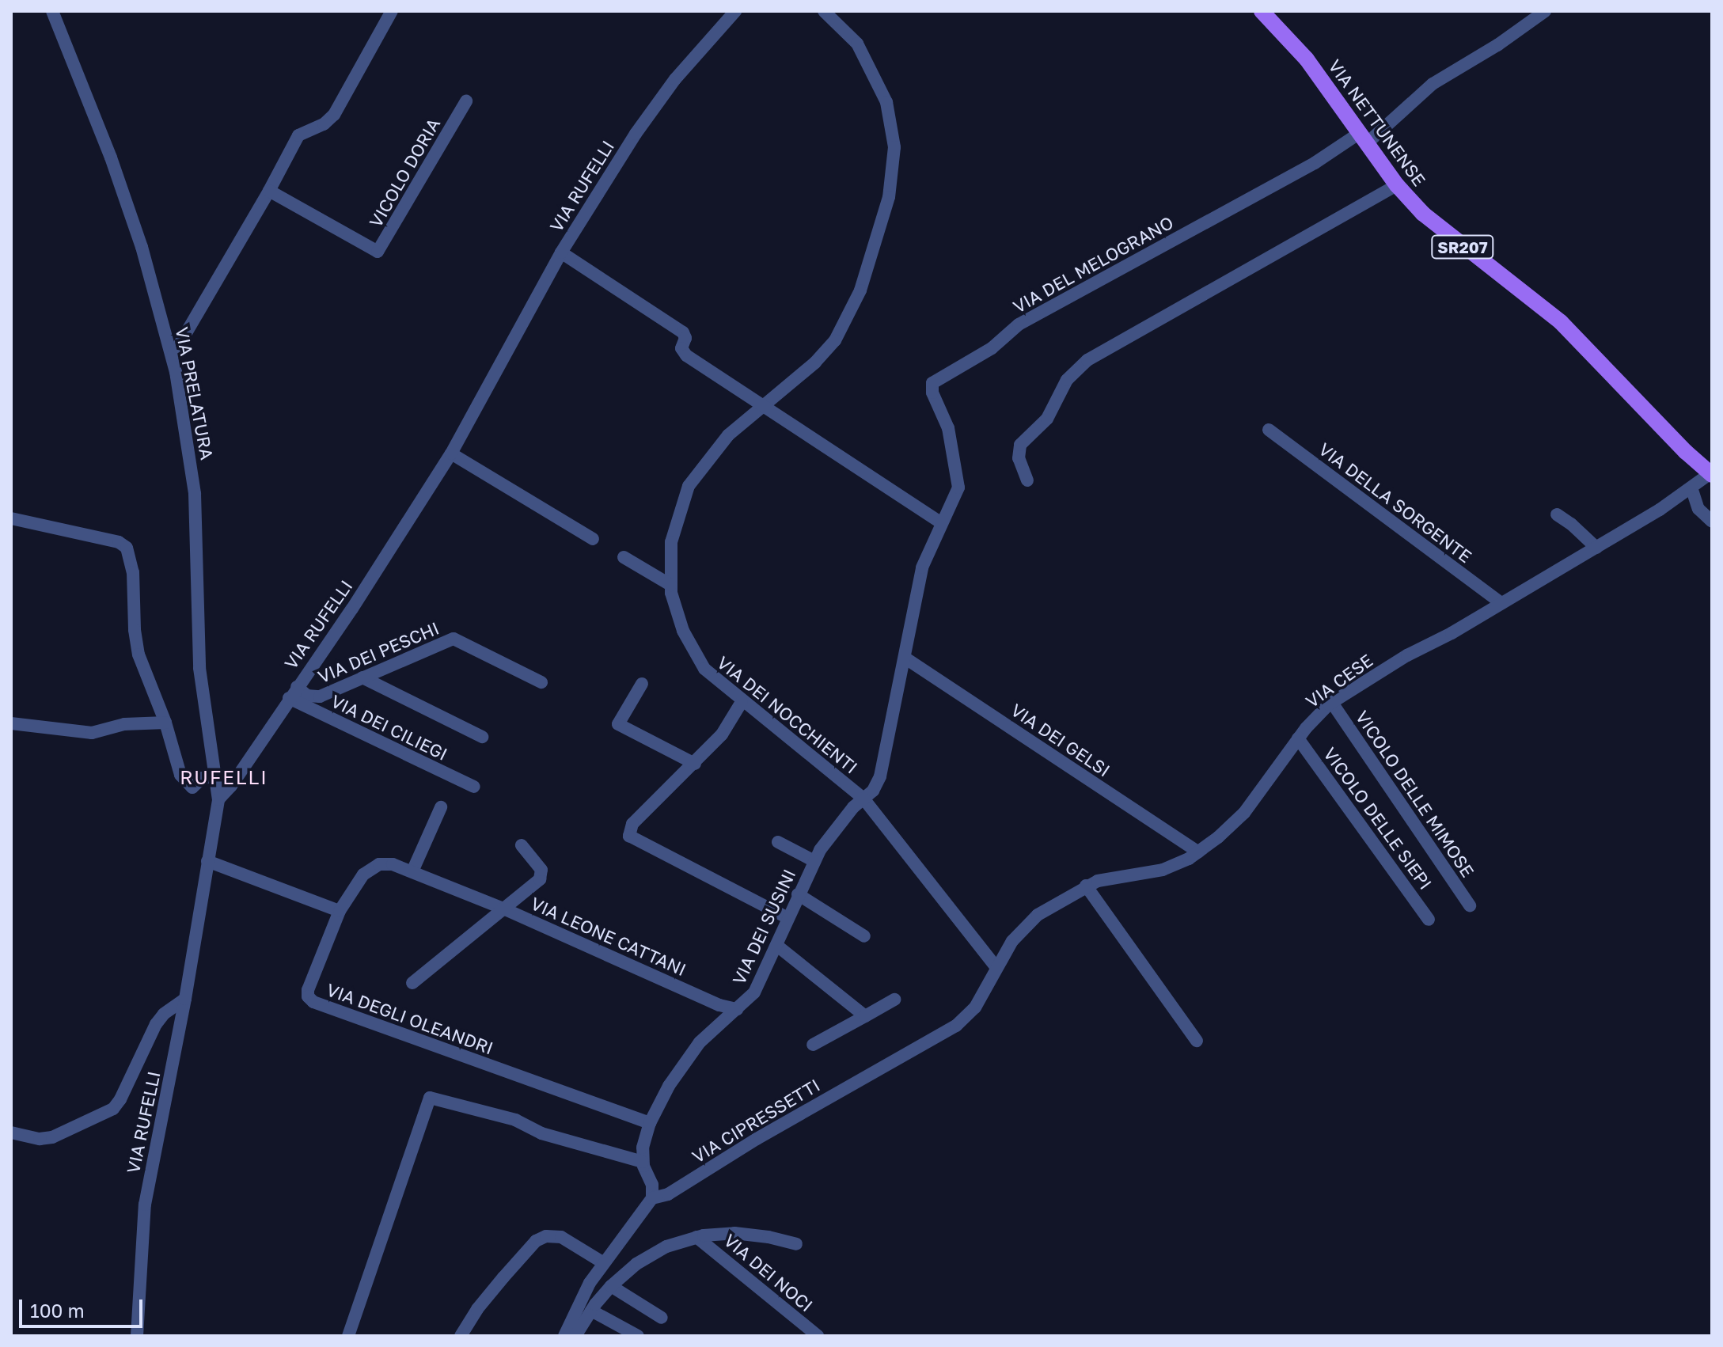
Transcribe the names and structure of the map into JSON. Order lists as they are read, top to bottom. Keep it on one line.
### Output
{"streets":{"main road":["VIA NETTUNENSE","SR207"],"street":["VICOLO DORIA","VIA RUFELLI","VIA DEL MELOGRANO","VIA PRELATURA","VIA DELLA SORGENTE","VIA DEI PESCHI","VIA CESE","VIA DEI NOCCHIENTI","VIA DEI CILIEGI","VIA DEI GELSI","VICOLO DELLE MIMOSE","VICOLO DELLE SIEPI","VIA DEI SUSINI","VIA LEONE CATTANI","VIA DEGLI OLEANDRI","VIA CIPRESSETTI","VIA DEI NOCI"]},"crossings":[["VIA NETTUNENSE","VIA DEL MELOGRANO"],["VIA NETTUNENSE","VIA CESE"],["VIA RUFELLI","VIA PRELATURA"],["VIA RUFELLI","VIA DEI PESCHI"],["VIA RUFELLI","VIA DEI CILIEGI"],["VIA DEL MELOGRANO","VIA DEI NOCCHIENTI"],["VIA DEL MELOGRANO","VIA DEI GELSI"],["VIA DEL MELOGRANO","VIA DEI SUSINI"],["VIA DELLA SORGENTE","VIA CESE"],["VIA DEI PESCHI","VIA DEI CILIEGI"],["VIA CESE","VIA DEI NOCCHIENTI"],["VIA CESE","VIA DEI GELSI"],["VIA CESE","VICOLO DELLE MIMOSE"],["VIA CESE","VICOLO DELLE SIEPI"],["VIA CESE","VIA CIPRESSETTI"],["VIA DEI NOCCHIENTI","VIA DEI SUSINI"],["VIA DEI NOCCHIENTI","VIA CIPRESSETTI"],["VIA DEI SUSINI","VIA LEONE CATTANI"],["VIA DEI SUSINI","VIA DEGLI OLEANDRI"],["VIA DEI SUSINI","VIA CIPRESSETTI"],["VIA LEONE CATTANI","VIA DEGLI OLEANDRI"]],"districts":["RUFELLI"],"scale_bar":"100 m"}
